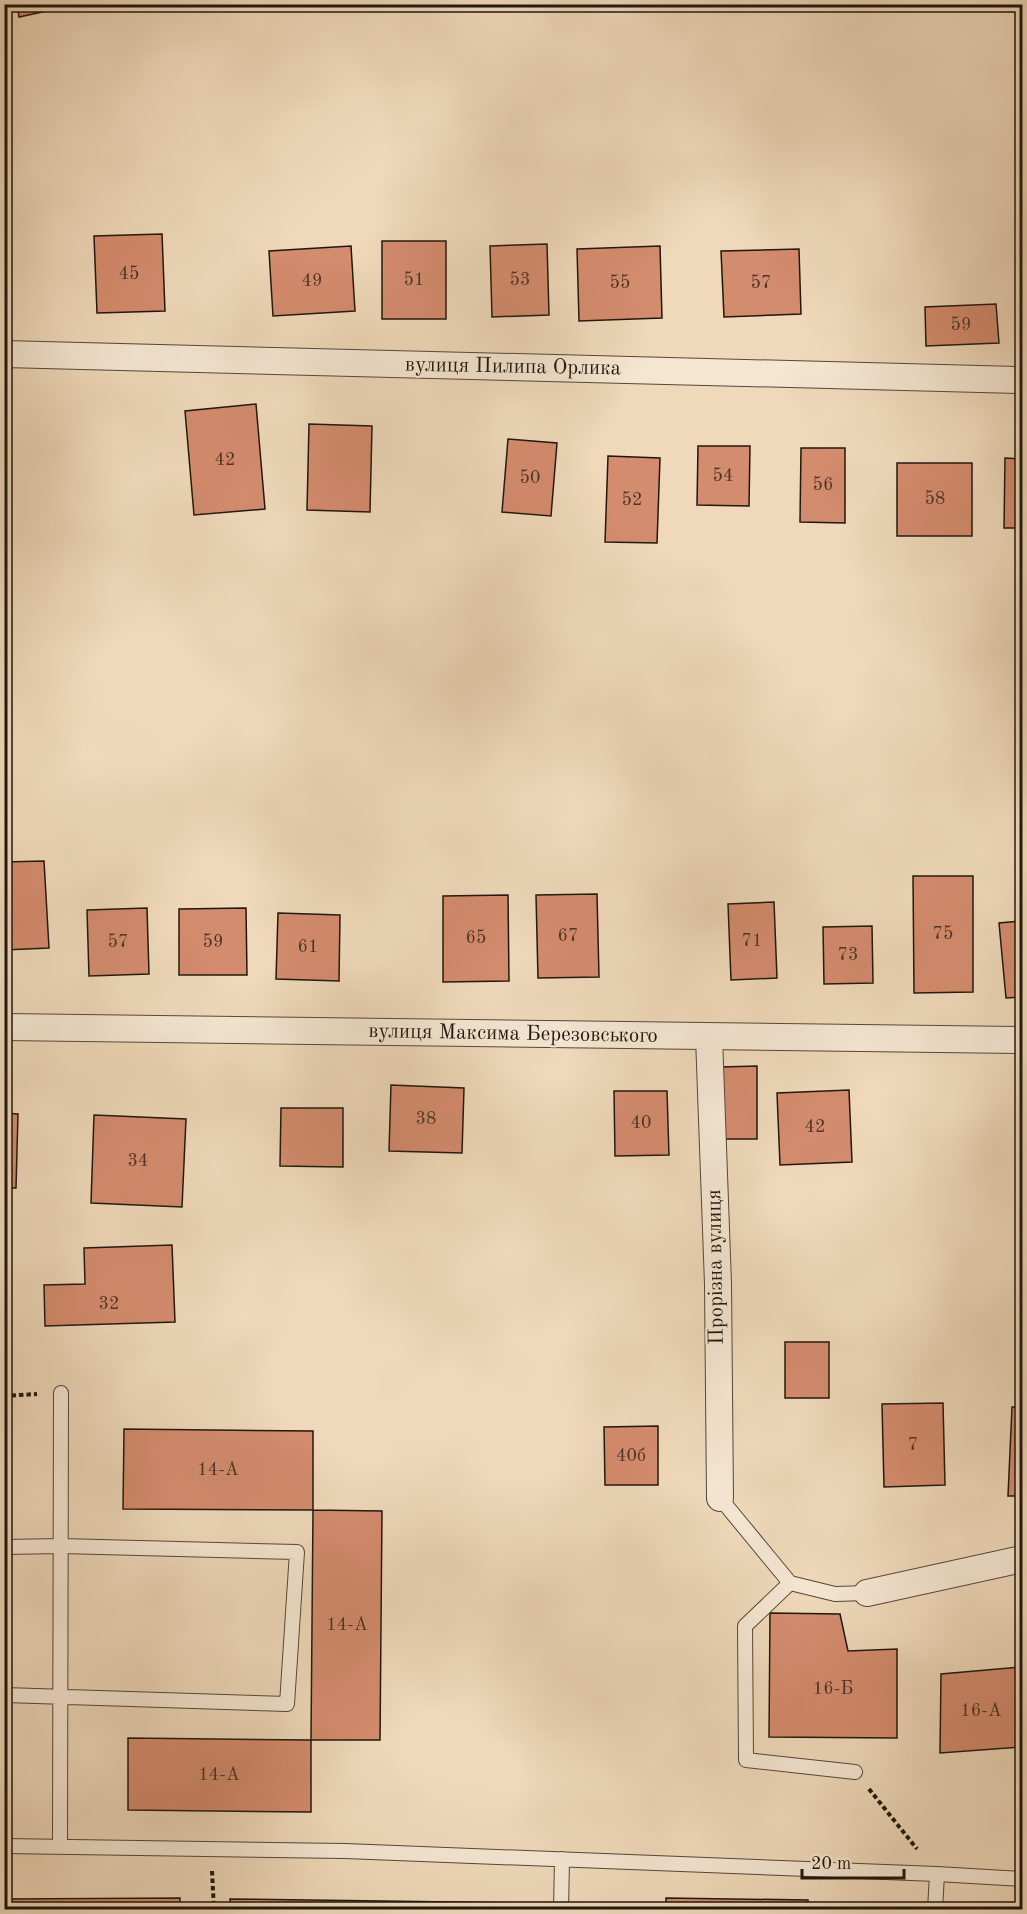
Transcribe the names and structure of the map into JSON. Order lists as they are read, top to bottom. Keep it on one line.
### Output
{"streets":{"street":["вулиця Пилипа Орлика","вулиця Максима Березовського","Прорізна вулиця"]},"crossings":[["вулиця Максима Березовського","Прорізна вулиця"]],"house_numbers":["45","51","53","49","55","57","59","42","54","50","56","58","52","75","67","65","71","57","59","61","73","38","40","42","34","32","7","40б","14-А","14-А","16-Б","16-А","14-А"],"scale_bar":"20 m"}
